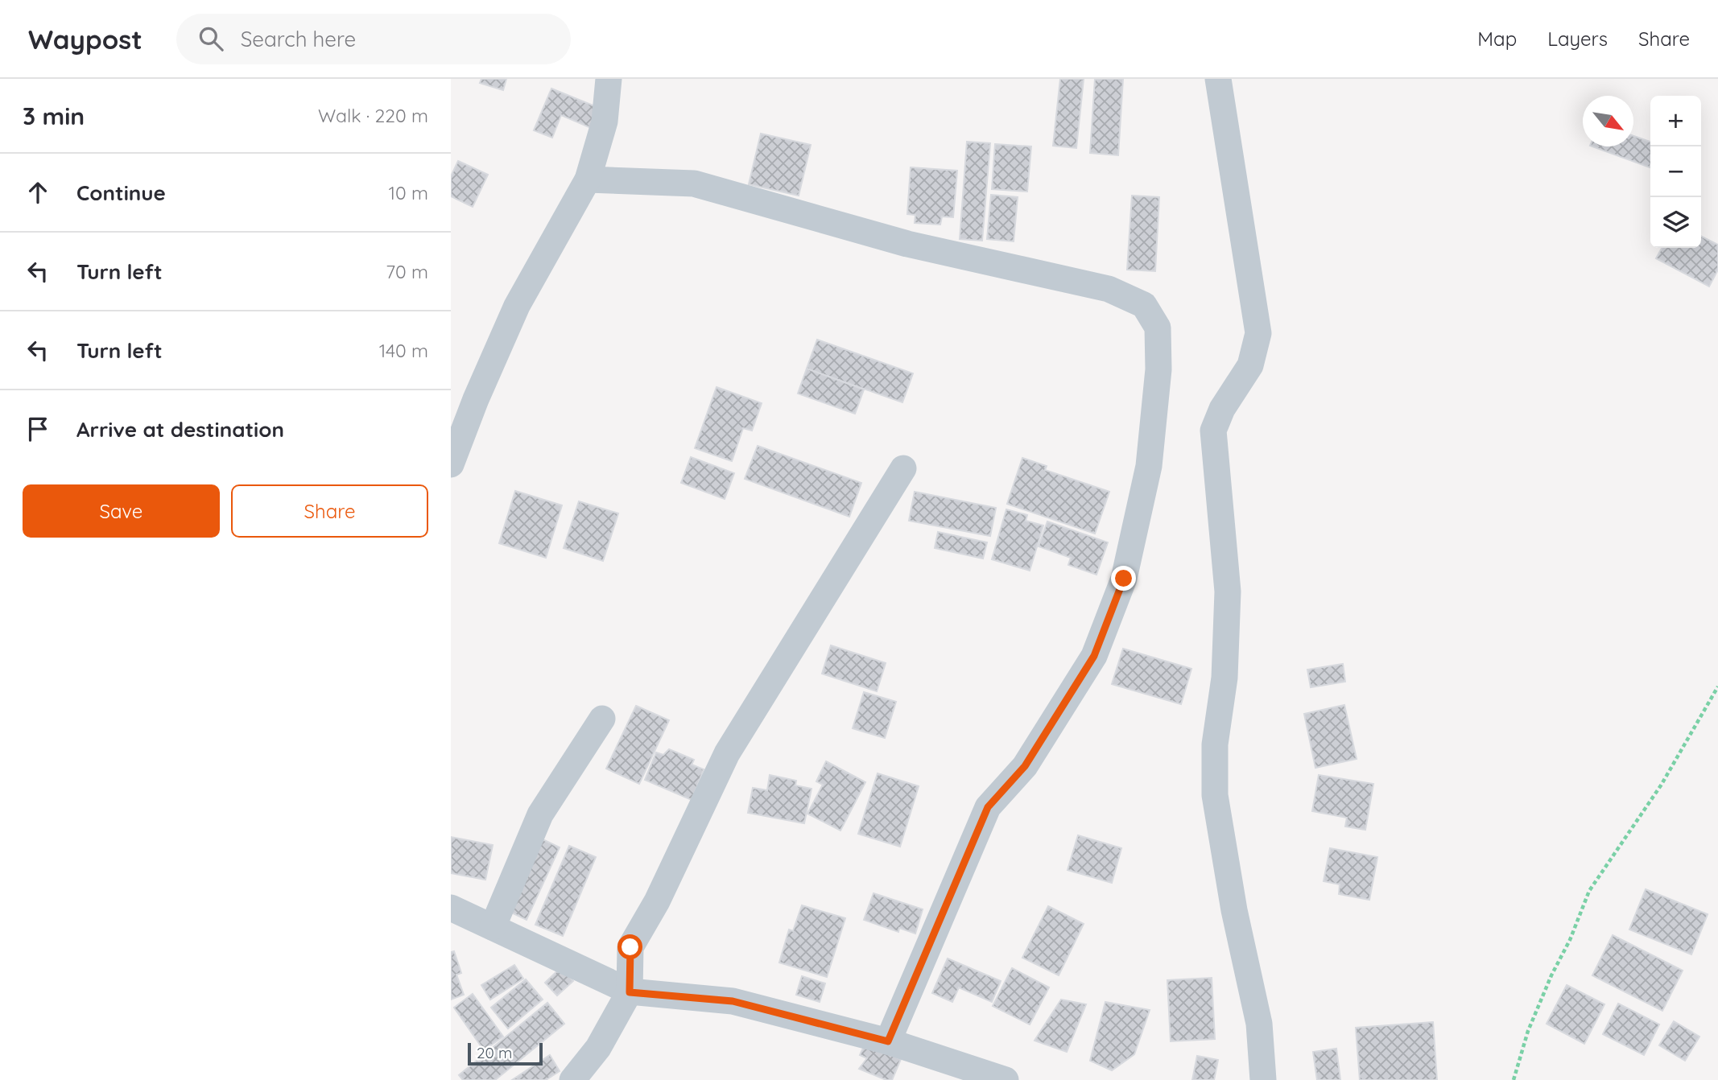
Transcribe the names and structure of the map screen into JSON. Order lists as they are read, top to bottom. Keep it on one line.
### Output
{"scale_bar":"20 m","north":"bottom right","page":{"header":"Waypost","search":"Search here","nav":["Map","Layers","Share"],"heading":["3 min","Walk · 220 m"],"map_buttons":["+","−"],"list":[["Continue","10 m"],["Turn left","70 m"],["Turn left","140 m"],"Arrive at destination"],"buttons":["Save","Share"],"scale":"20 m"}}
